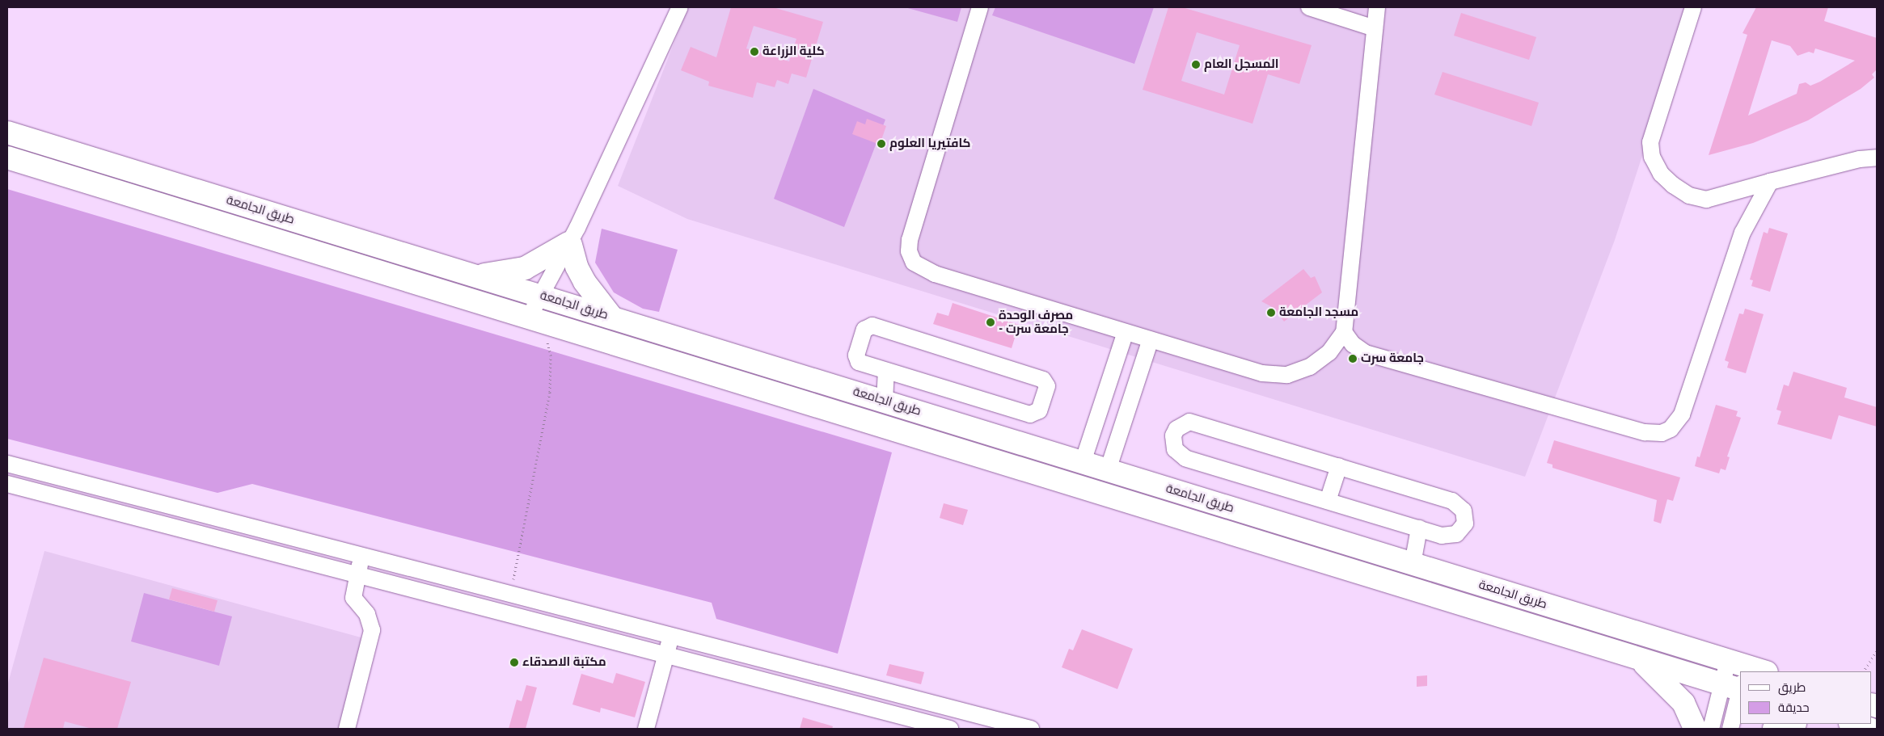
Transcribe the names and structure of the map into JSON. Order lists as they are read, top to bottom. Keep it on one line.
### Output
{"streets":{"highway":["طريق الجامعة"]},"places":["كلية الزراعة","المسجل العام","كافتيريا العلوم","مسجد الجامعة","مصرف الوحدة - جامعة سرت","جامعة سرت","مكتبة الاصدقاء"],"legend":["طريق","حديقة"]}
